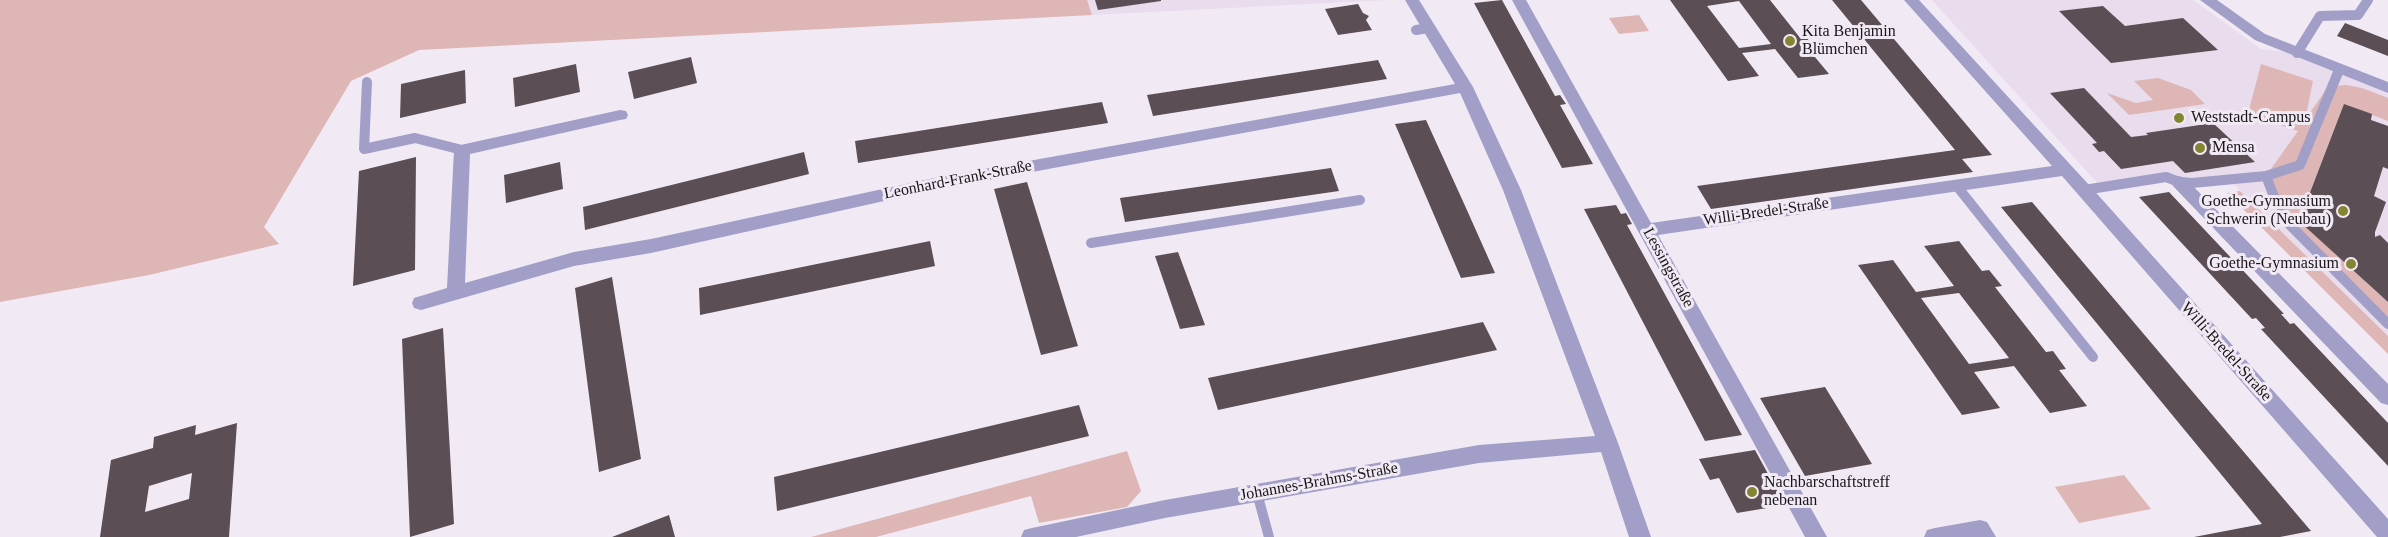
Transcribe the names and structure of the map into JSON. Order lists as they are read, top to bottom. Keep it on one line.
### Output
{"streets":{"street":["Leonhard-Frank-Straße","Willi-Bredel-Straße","Lessingstraße","Johannes-Brahms-Straße"]},"crossings":[["Willi-Bredel-Straße","Lessingstraße"]],"places":["Kita Benjamin Blümchen","Weststadt-Campus","Mensa","Goethe-Gymnasium Schwerin (Neubau)","Goethe-Gymnasium","Nachbarschaftstreff nebenan"]}
